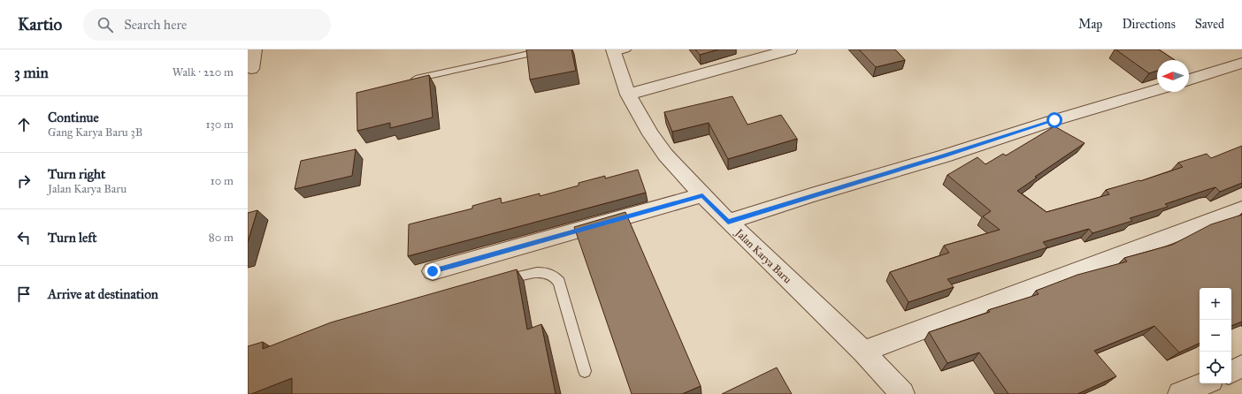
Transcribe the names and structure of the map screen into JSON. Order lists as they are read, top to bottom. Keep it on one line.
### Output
{"streets":{"street":["Jalan Karya Baru"]},"north":"left","page":{"header":"Kartio","search":"Search here","nav":["Map","Directions","Saved"],"heading":["3 min","Walk · 220 m"],"list":[["Continue","Gang Karya Baru 3B","130 m"],["Turn right","Jalan Karya Baru","10 m"],["Turn left","80 m"],"Arrive at destination"],"map_buttons":["+","−"]}}
